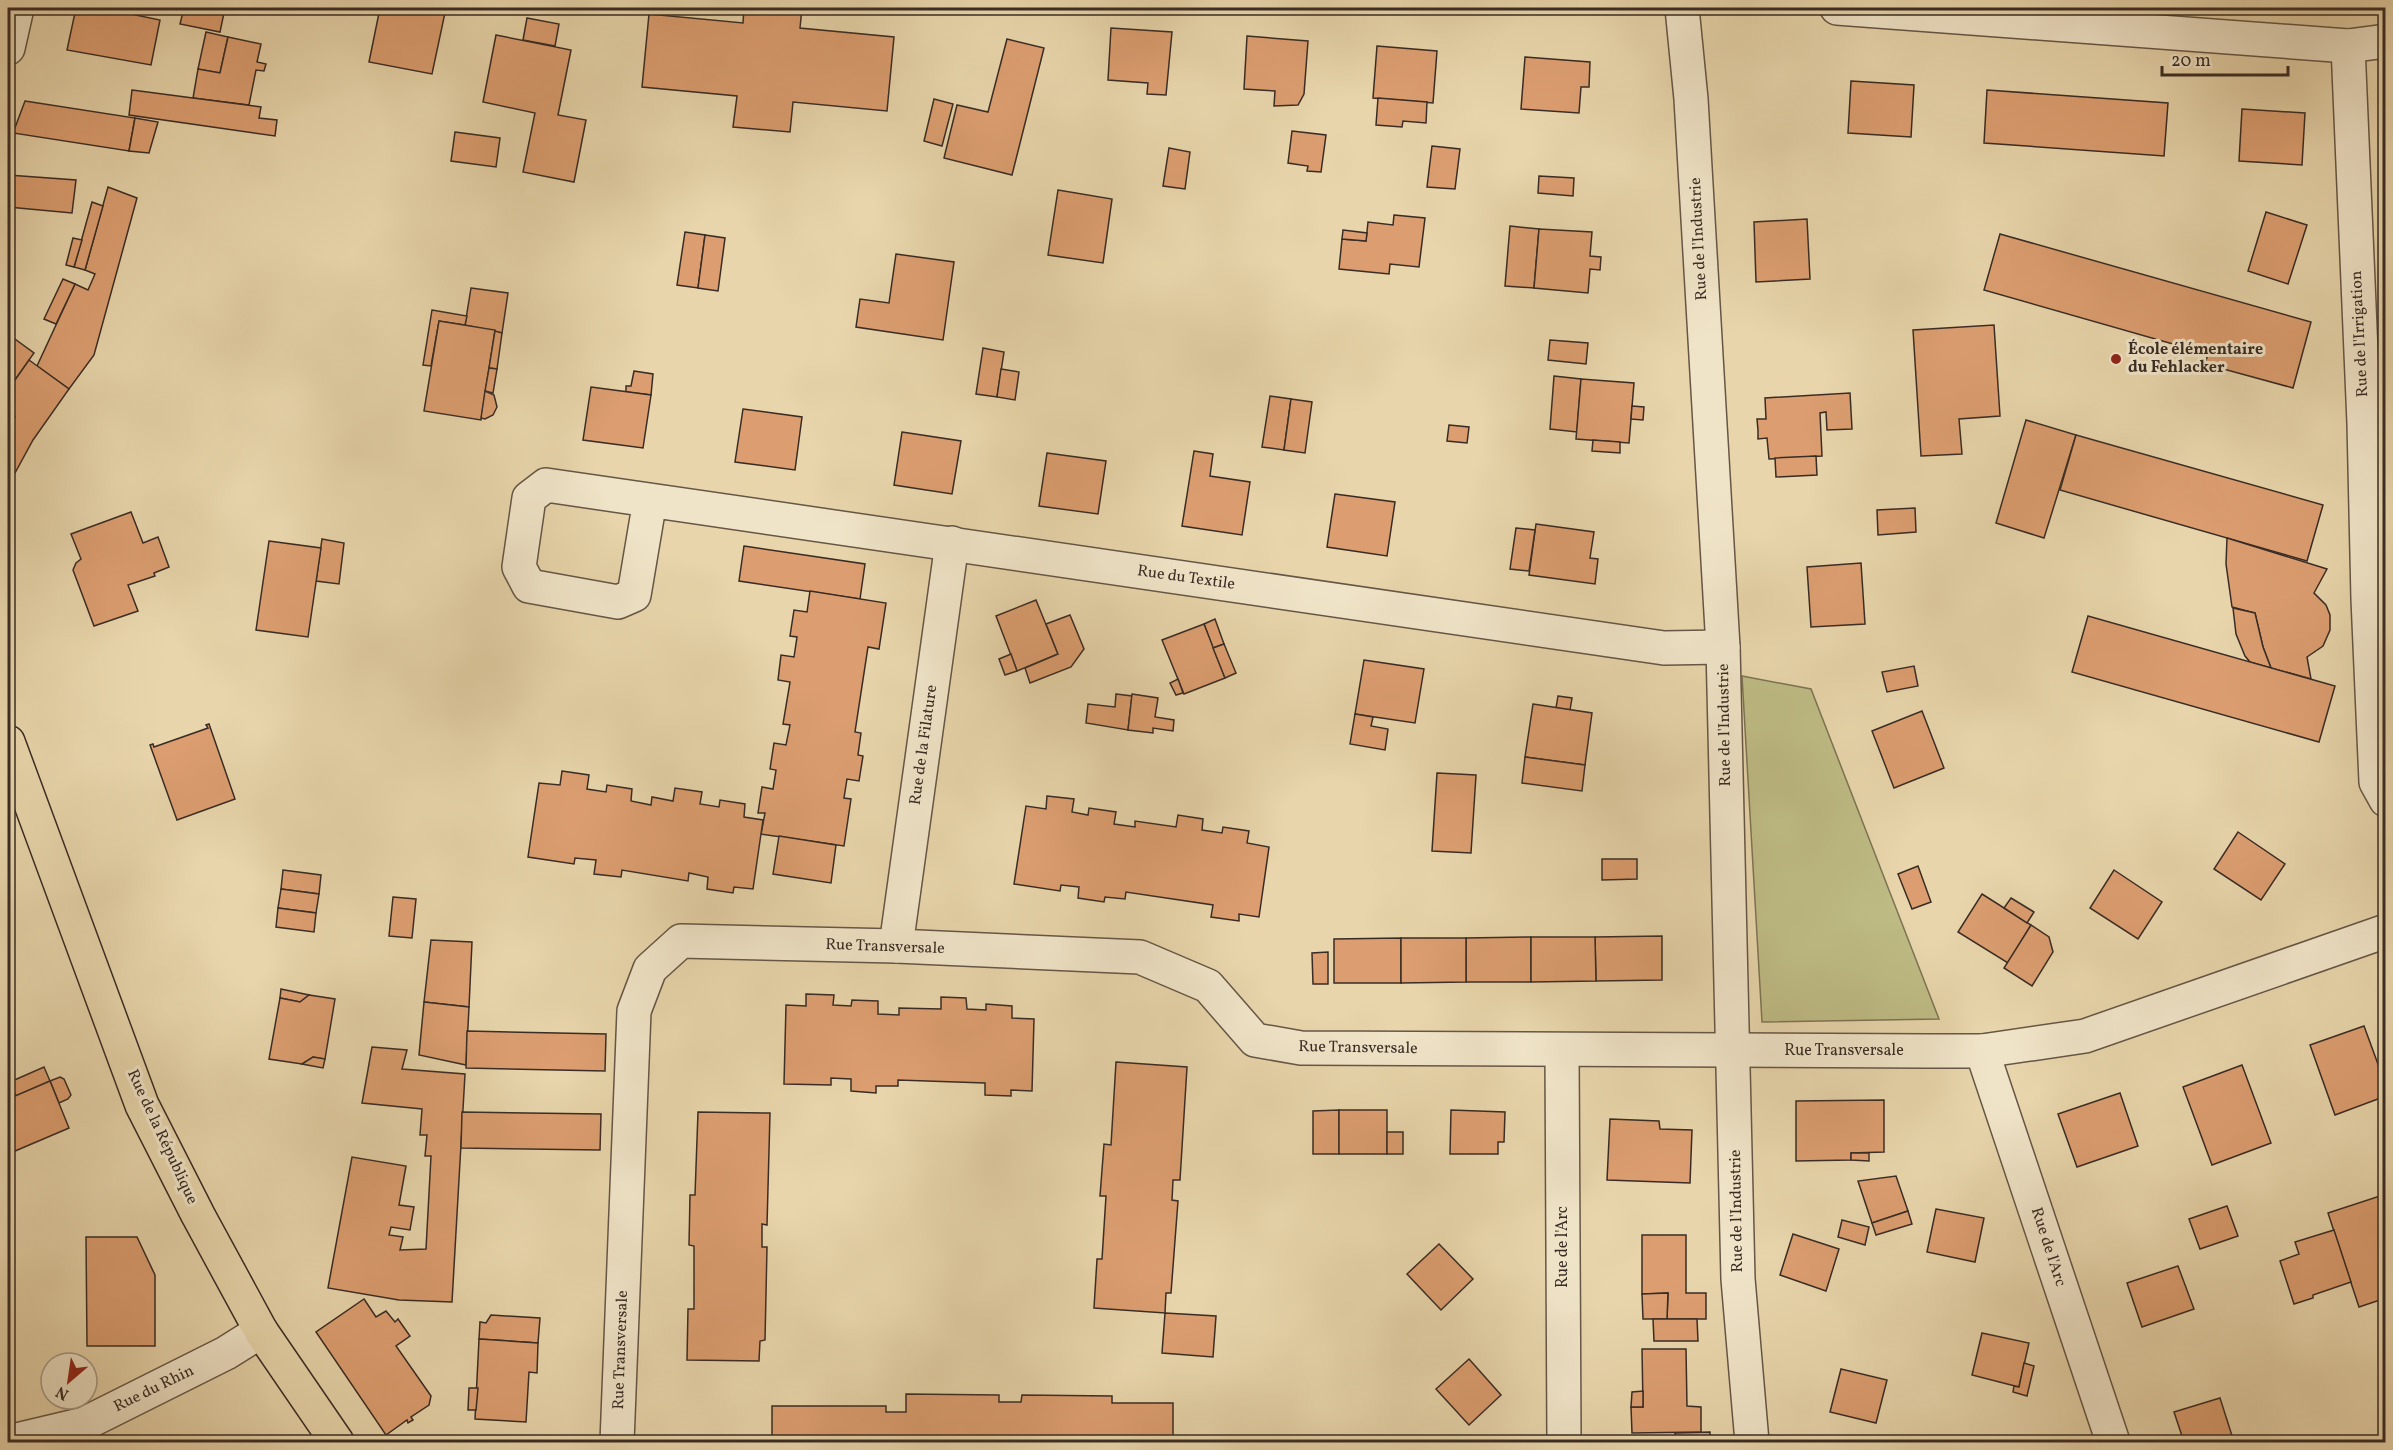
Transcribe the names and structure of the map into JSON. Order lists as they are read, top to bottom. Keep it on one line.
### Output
{"streets":{"main road":["Rue de la République"],"street":["Rue de l'Industrie","Rue de l'Irrigation","Rue du Textile","Rue de la Filature","Rue Transversale","Rue de l'Arc","Rue du Rhin"]},"crossings":[["Rue de l'Industrie","Rue du Textile"],["Rue de l'Industrie","Rue Transversale"],["Rue du Textile","Rue de la Filature"],["Rue de la Filature","Rue Transversale"],["Rue Transversale","Rue de l'Arc"],["Rue de la République","Rue du Rhin"]],"places":["École élémentaire du Fehlacker"],"scale_bar":"20 m","north":"bottom left"}
